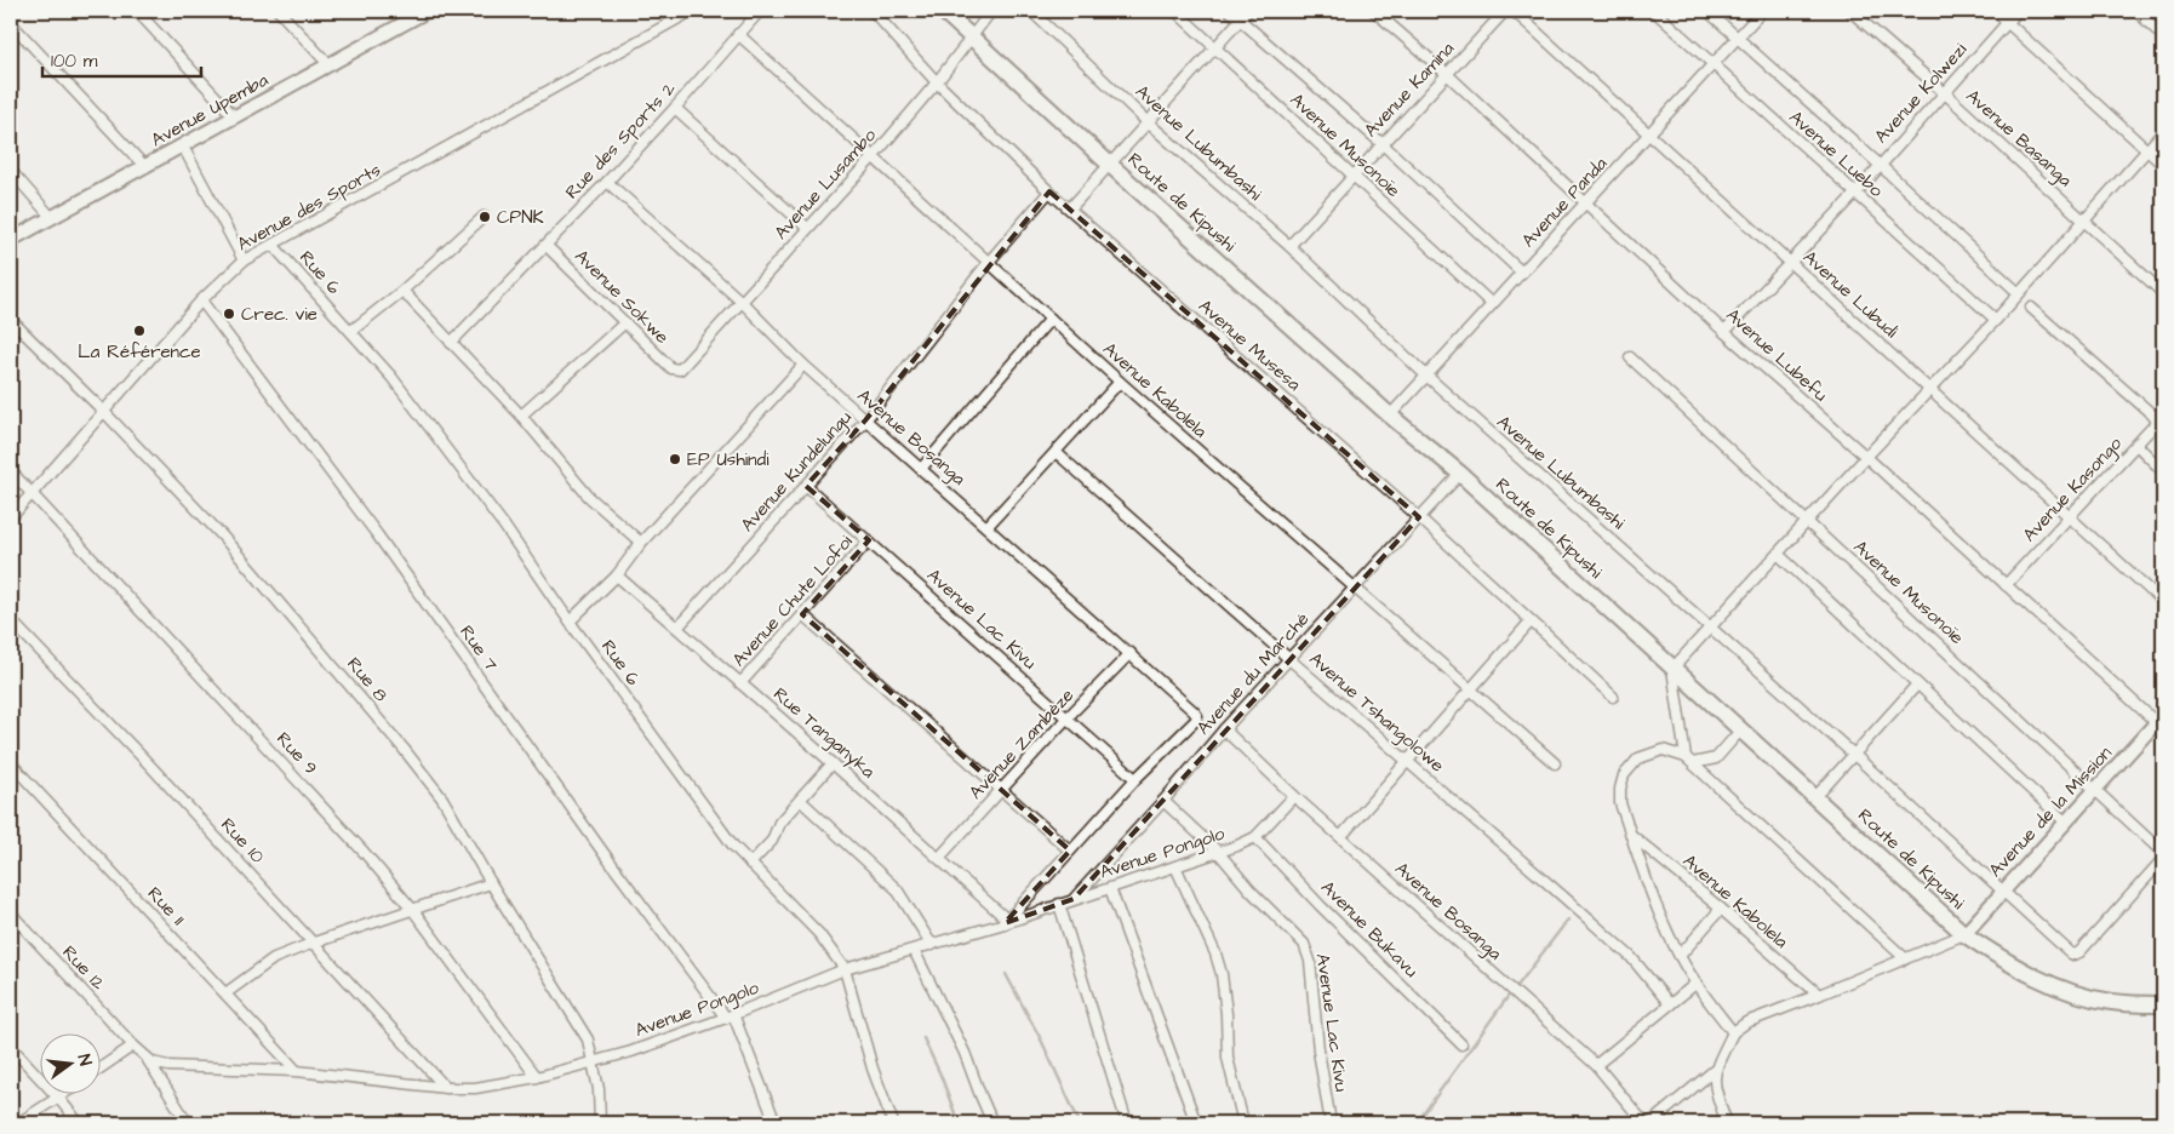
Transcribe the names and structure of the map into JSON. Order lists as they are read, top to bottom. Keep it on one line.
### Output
{"streets":{"highway":["Route de Kipushi"],"street":["Avenue Kamina","Avenue Kolwezi","Avenue Upemba","Avenue Basanga","Rue des Sports 2","Avenue Lubumbashi","Avenue Musonoïe","Avenue Luebo","Avenue Lusambo","Avenue Panda","Avenue des Sports","Rue 6","Avenue Lubudi","Avenue Sokwe","Avenue Musesa","Avenue Lubefu","Avenue Kabolela","Avenue Bosanga","Avenue Kundelungu","Avenue Kasongo","Avenue Chute Lofoi","Avenue Lac Kivu","Rue 7","Avenue du Marché","Rue 8","Avenue Tshangolowe","Rue Tanganyka","Avenue Zambèze","Rue 9","Avenue de la Mission","Rue 10","Avenue Pongolo","Rue 11","Avenue Bukavu","Rue 12"]},"crossings":[["Avenue Kamina","Avenue Lubumbashi"],["Avenue Kamina","Avenue Musonoïe"],["Avenue Kamina","Avenue Lubefu"],["Avenue Kolwezi","Avenue Basanga"],["Avenue Kolwezi","Avenue Luebo"],["Avenue Kolwezi","Avenue Lubudi"],["Avenue Kolwezi","Avenue Lubefu"],["Rue des Sports 2","Avenue Sokwe"],["Rue des Sports 2","Avenue Kabolela"],["Rue des Sports 2","Avenue Bosanga"],["Avenue Lubumbashi","Avenue Panda"],["Avenue Lubumbashi","Avenue de la Mission"],["Avenue Musonoïe","Avenue Panda"],["Avenue Musonoïe","Avenue de la Mission"],["Avenue Luebo","Avenue Panda"],["Avenue Lusambo","Route de Kipushi"],["Avenue Lusambo","Avenue Sokwe"],["Avenue Lusambo","Avenue Musesa"],["Avenue Lusambo","Avenue Kabolela"],["Avenue Lusambo","Avenue Bosanga"],["Route de Kipushi","Avenue Panda"],["Route de Kipushi","Avenue du Marché"],["Route de Kipushi","Avenue de la Mission"],["Avenue Panda","Avenue Lubudi"],["Avenue Panda","Avenue Lubefu"],["Avenue des Sports","Rue 6"],["Avenue des Sports","Rue 7"],["Avenue des Sports","Rue 8"],["Avenue des Sports","Rue 9"],["Rue 6","Avenue Pongolo"],["Avenue Lubudi","Avenue Kasongo"],["Avenue Musesa","Avenue Kundelungu"],["Avenue Musesa","Avenue du Marché"],["Avenue Lubefu","Avenue Kasongo"],["Avenue Lubefu","Avenue de la Mission"],["Avenue Kabolela","Avenue Kundelungu"],["Avenue Kabolela","Avenue du Marché"],["Avenue Bosanga","Avenue Kundelungu"],["Avenue Bosanga","Avenue du Marché"],["Avenue Bosanga","Avenue Zambèze"],["Avenue Bosanga","Avenue Pongolo"],["Avenue Kundelungu","Avenue Lac Kivu"],["Avenue Kundelungu","Rue Tanganyka"],["Avenue Chute Lofoi","Avenue Lac Kivu"],["Avenue Chute Lofoi","Rue Tanganyka"],["Avenue Lac Kivu","Avenue du Marché"],["Avenue Lac Kivu","Avenue Zambèze"],["Avenue Lac Kivu","Avenue Pongolo"],["Rue 7","Avenue Pongolo"],["Avenue du Marché","Avenue Tshangolowe"],["Avenue du Marché","Rue Tanganyka"],["Avenue du Marché","Avenue Pongolo"],["Rue 8","Avenue Pongolo"],["Rue Tanganyka","Avenue Zambèze"],["Rue Tanganyka","Avenue Pongolo"],["Rue 9","Avenue Pongolo"],["Rue 10","Avenue Pongolo"],["Avenue Pongolo","Rue 11"],["Avenue Pongolo","Avenue Bukavu"]],"places":["CPNK","Crec. vie","La Référence","EP Ushindi"],"scale_bar":"100 m","north":"right"}
